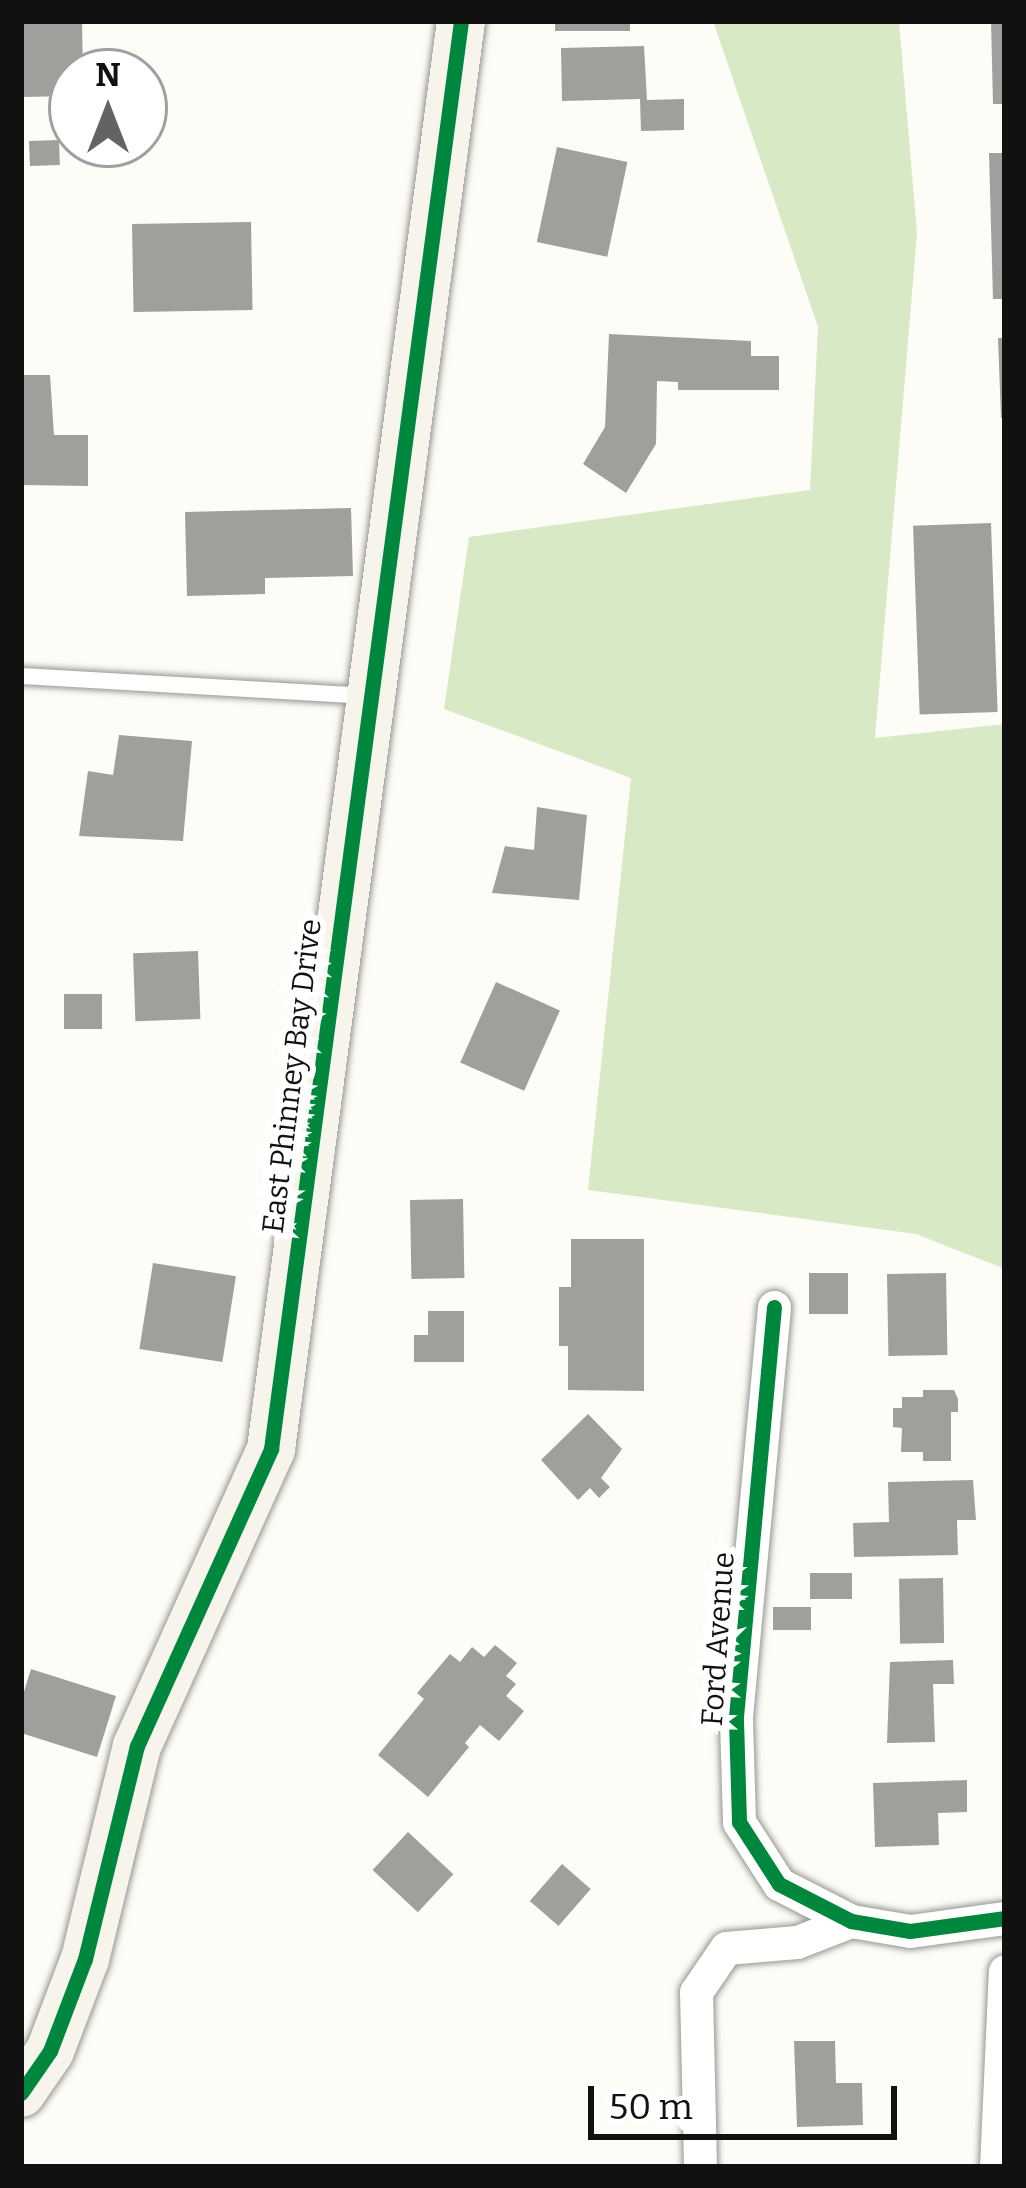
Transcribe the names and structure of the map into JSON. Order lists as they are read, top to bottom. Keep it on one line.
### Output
{"streets":{"street":["East Phinney Bay Drive","Ford Avenue"]},"scale_bar":"50 m","north":"top"}
